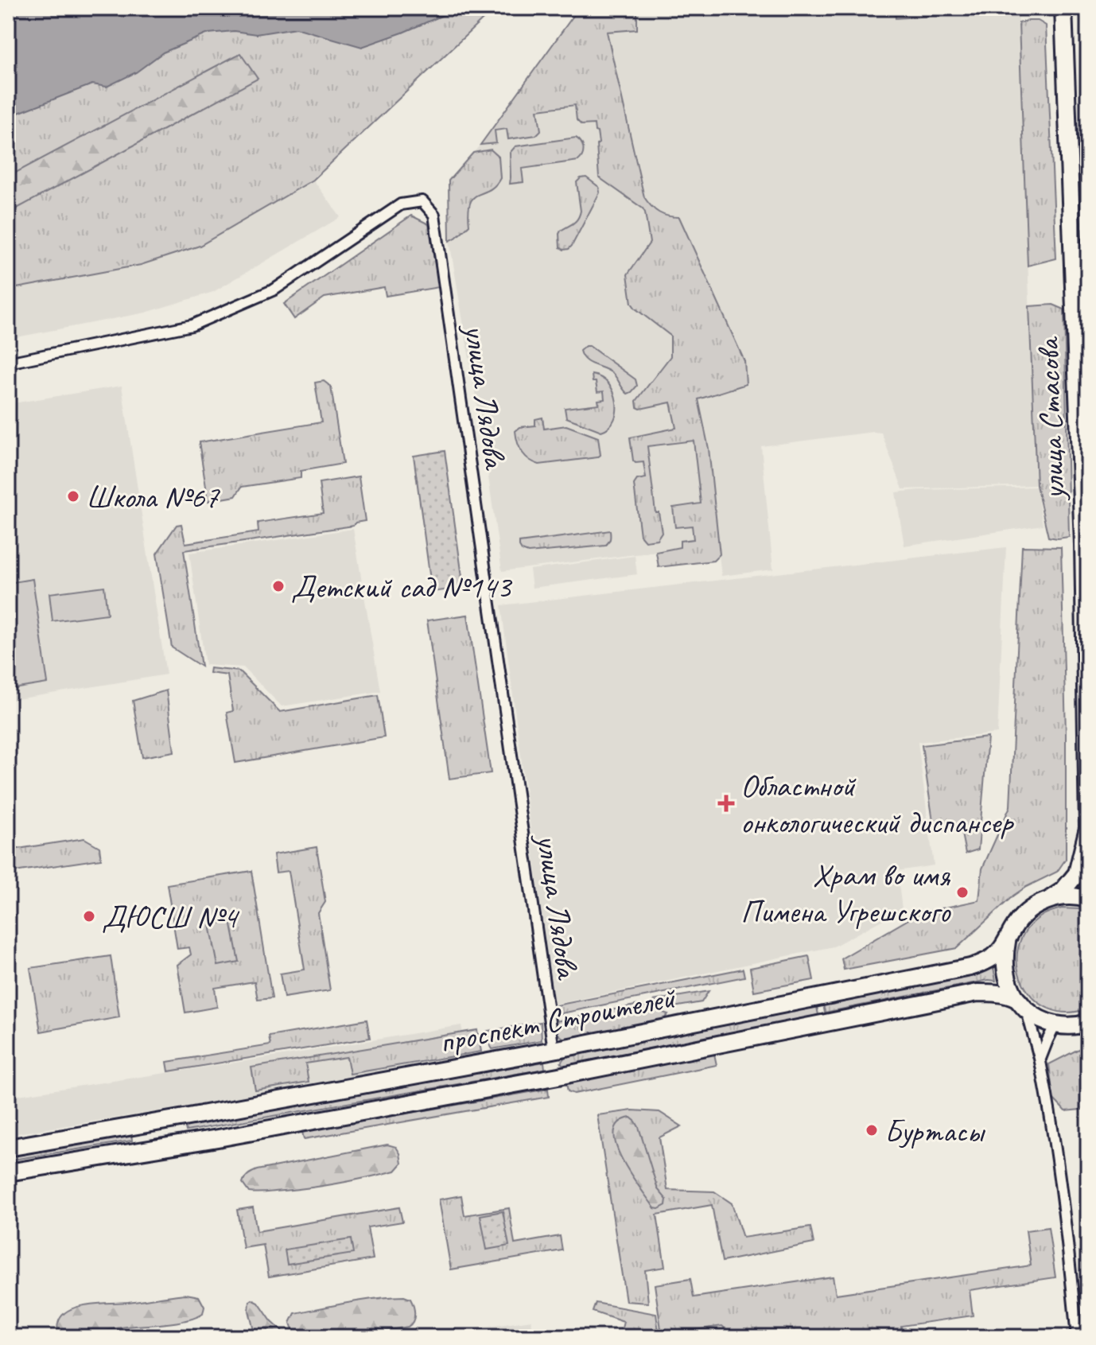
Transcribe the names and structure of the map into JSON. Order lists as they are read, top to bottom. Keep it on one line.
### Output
{"streets":{"main road":["улица Стасова","проспект Строителей"],"street":["улица Лядова"]},"crossings":[["улица Лядова","проспект Строителей"],["улица Стасова","проспект Строителей"]],"places":{"other":["Школа №67","Детский сад №143","Храм во имя Пимена Угрешского","ДЮСШ №4","Буртасы"],"health":["Областной онкологический диспансер"]}}
